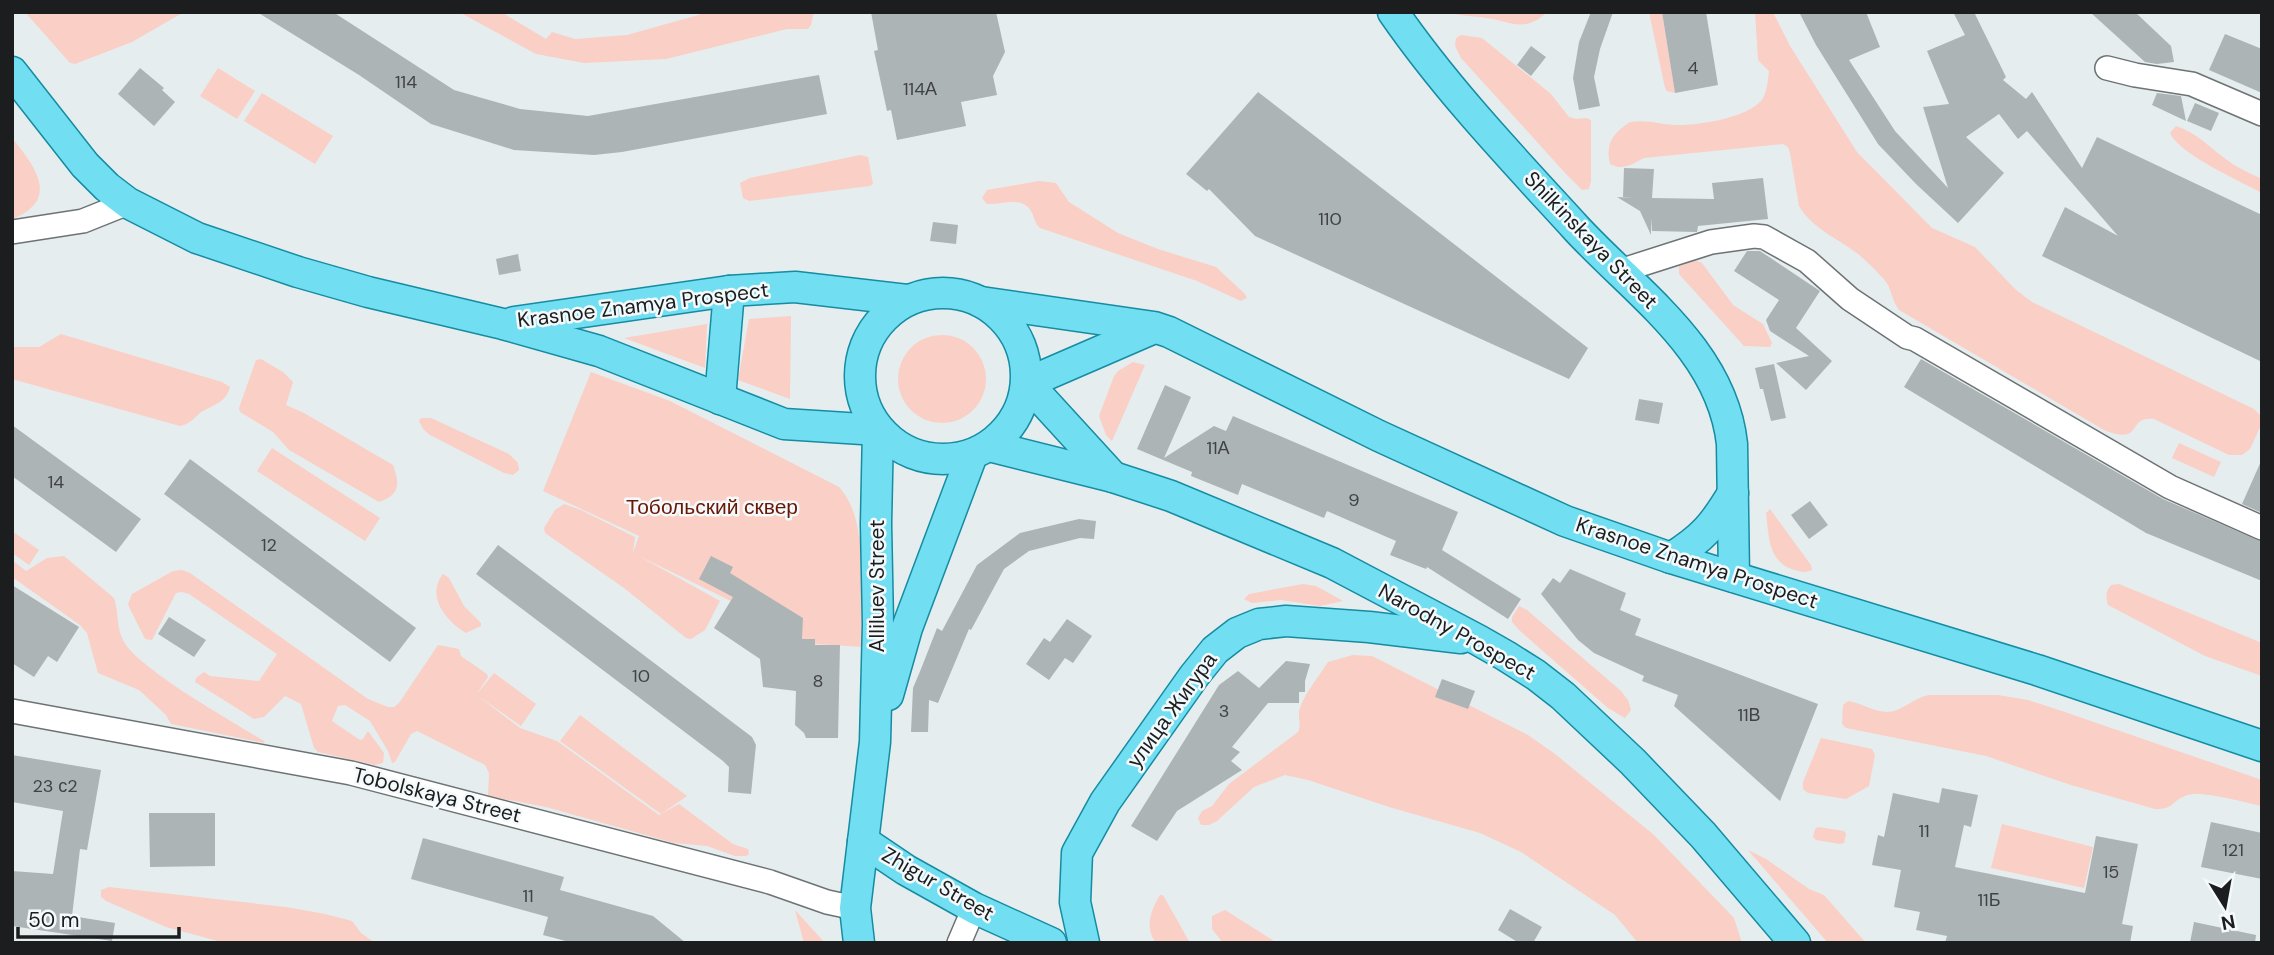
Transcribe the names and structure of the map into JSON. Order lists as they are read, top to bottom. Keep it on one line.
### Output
{"streets":{"main road":["Shilkinskaya Street","Krasnoe Znamya Prospect","Alliluev Street","Narodny Prospect","улица Жигура","Zhigur Street"],"street":["Tobolskaya Street"]},"crossings":[["Shilkinskaya Street","Krasnoe Znamya Prospect"],["Krasnoe Znamya Prospect","Alliluev Street"],["Krasnoe Znamya Prospect","Narodny Prospect"],["Alliluev Street","Narodny Prospect"],["Alliluev Street","Tobolskaya Street"],["Alliluev Street","Zhigur Street"],["Narodny Prospect","улица Жигура"]],"parks":["Тобольский сквер"],"house_numbers":["4","114","114А","110","11А","14","9","12","10","8","3","11В","23 с2","11","121","15","11","11Б"],"scale_bar":"50 m","north":"bottom"}
